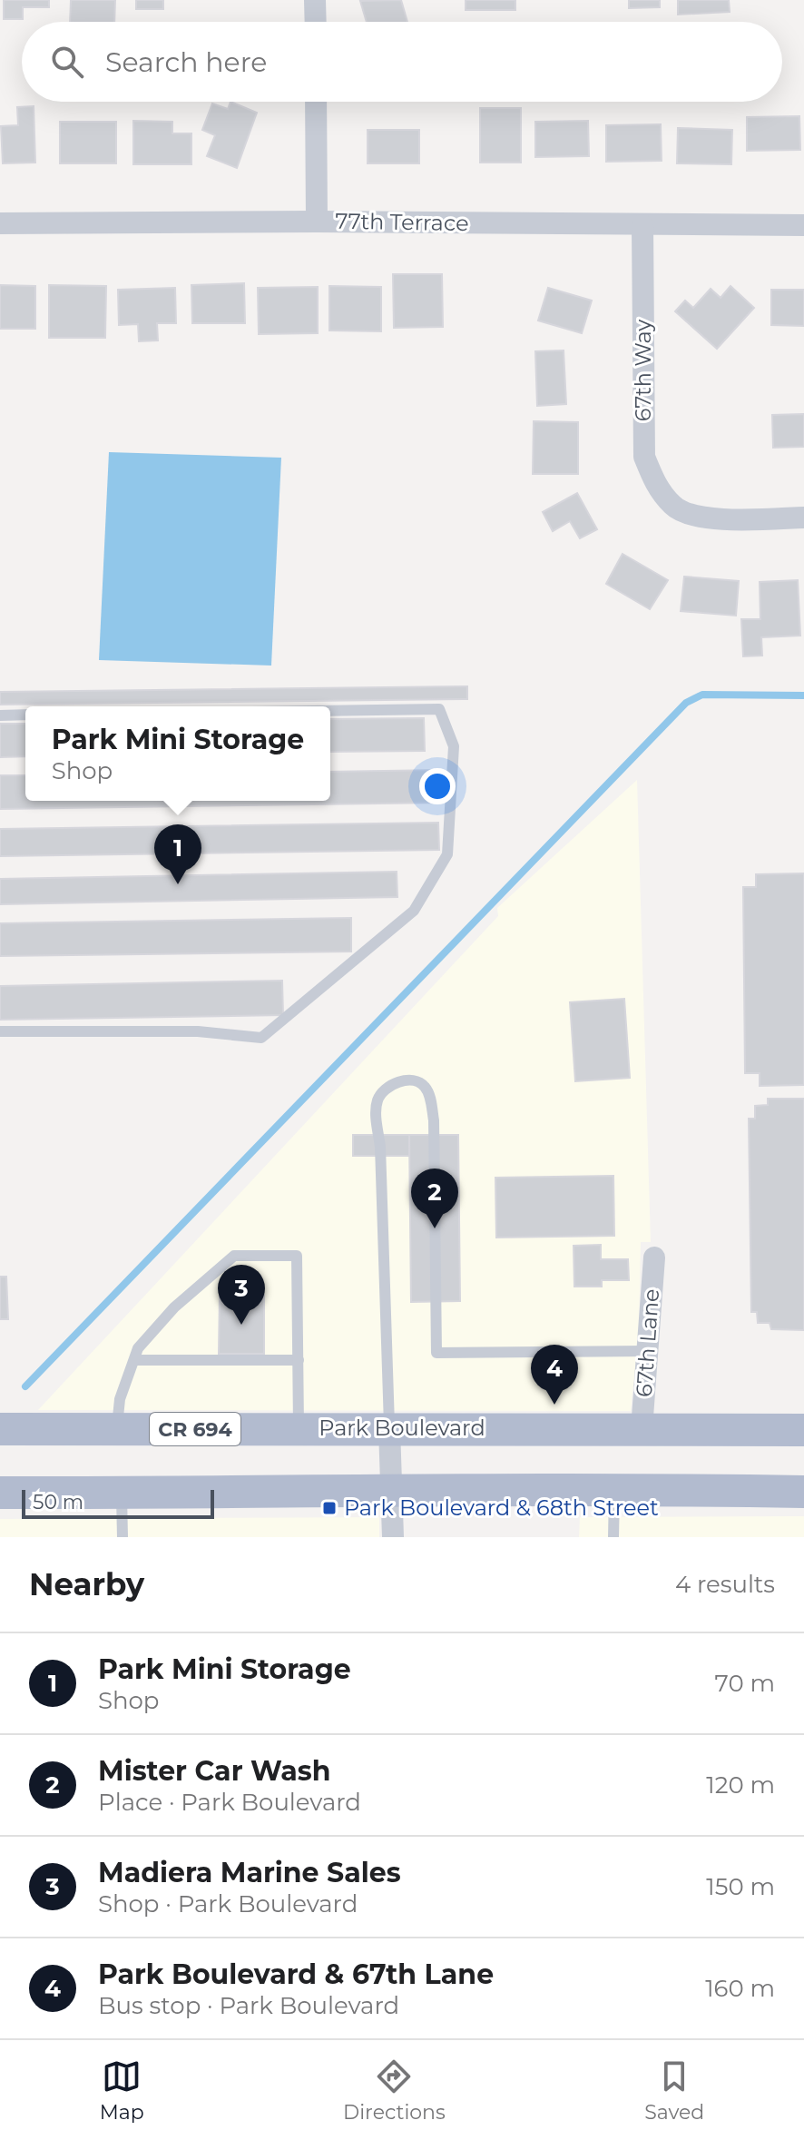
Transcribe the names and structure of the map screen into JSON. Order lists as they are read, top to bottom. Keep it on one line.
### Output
{"streets":{"main road":["Park Boulevard","CR 694"],"street":["77th Terrace","67th Way","67th Lane"]},"crossings":[["77th Terrace","67th Way"],["67th Lane","Park Boulevard"]],"places":{"transit":["Park Boulevard & 68th Street"]},"scale_bar":"50 m","page":{"search":"Search here","popup":["Park Mini Storage","Shop"],"pins":["1","2","3","4"],"scale":"50 m","heading":["Nearby","4 results"],"list":[{"mark":"1","name":"Park Mini Storage","note":"Shop","value":"70 m"},{"mark":"2","name":"Mister Car Wash","note":"Place · Park Boulevard","value":"120 m"},{"mark":"3","name":"Madiera Marine Sales","note":"Shop · Park Boulevard","value":"150 m"},{"mark":"4","name":"Park Boulevard & 67th Lane","note":"Bus stop · Park Boulevard","value":"160 m"}],"nav":["Map","Directions","Saved"]}}
